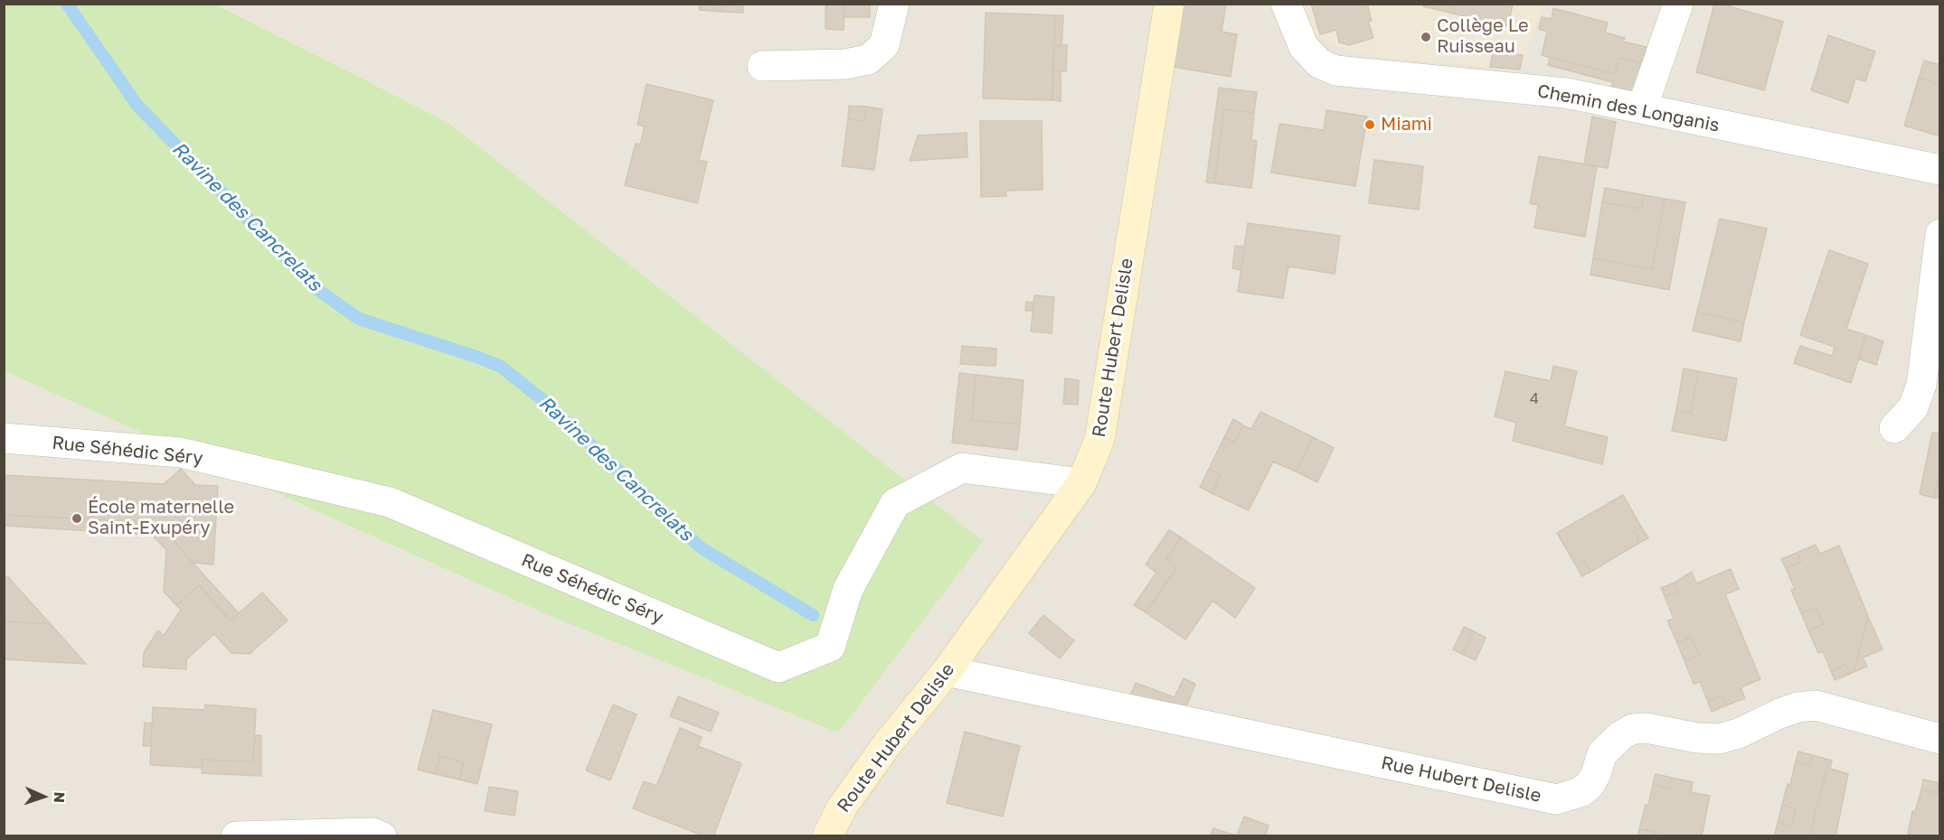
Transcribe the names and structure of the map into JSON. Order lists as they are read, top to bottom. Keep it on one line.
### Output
{"streets":{"main road":["Route Hubert Delisle"],"street":["Chemin des Longanis","Rue Séhédic Séry","Rue Hubert Delisle"]},"crossings":[["Route Hubert Delisle","Rue Séhédic Séry"],["Route Hubert Delisle","Rue Hubert Delisle"]],"water":["Ravine des Cancrelats"],"places":["Collège Le Ruisseau","Miami","École maternelle Saint-Exupéry"],"house_numbers":["4"],"north":"right"}
